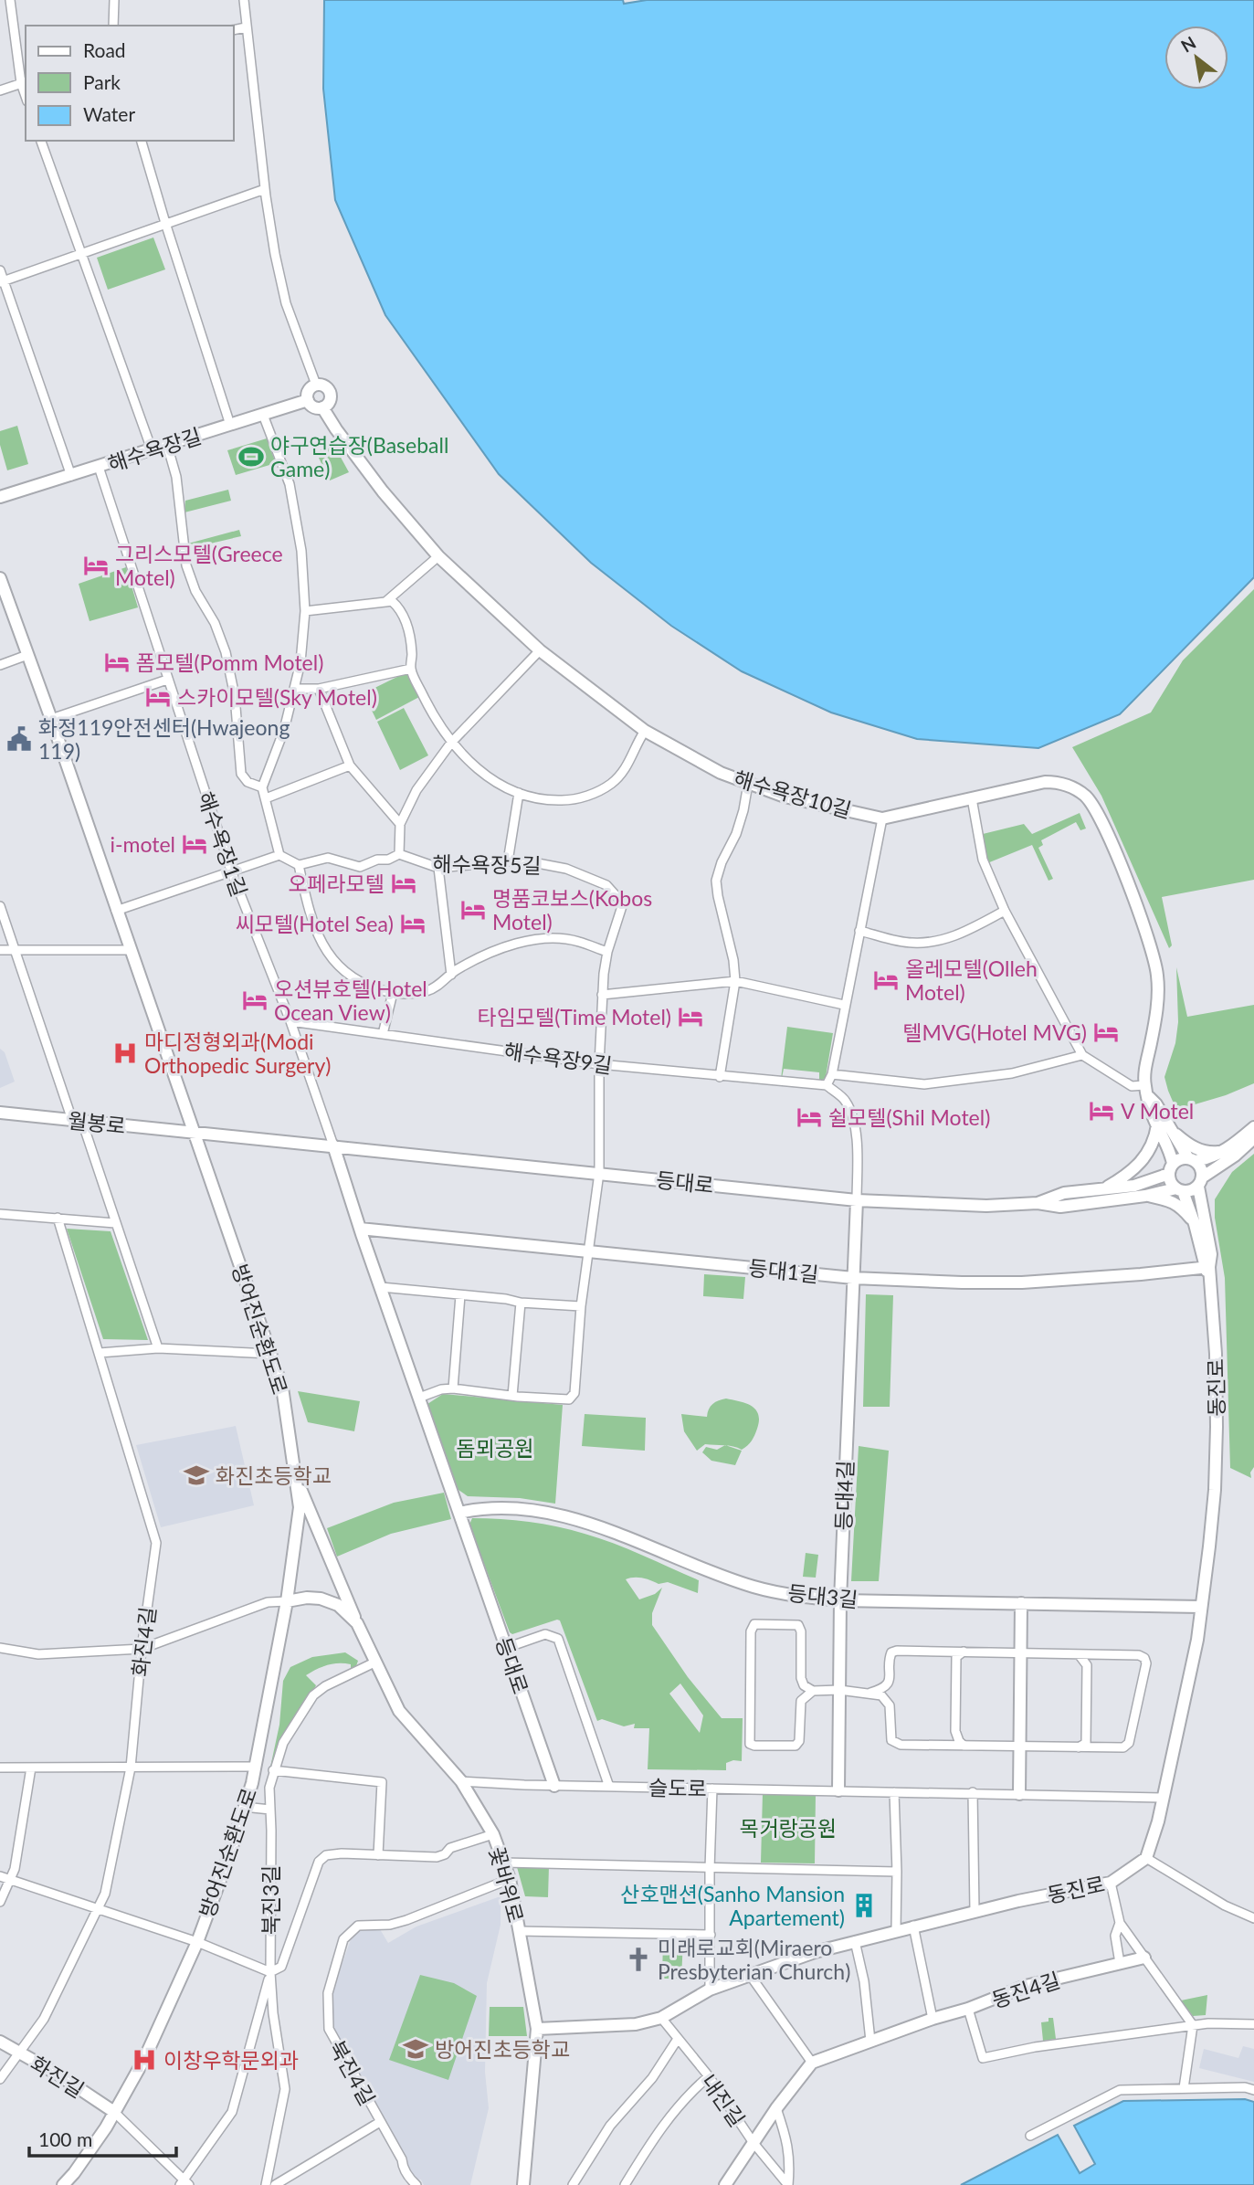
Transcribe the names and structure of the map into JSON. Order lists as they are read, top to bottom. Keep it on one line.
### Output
{"streets":{"street":["해수욕장길","해수욕장10길","해수욕장1길","해수욕장5길","해수욕장9길","월봉로","등대로","등대1길","방어진순환도로","동진로","등대4길","등대3길","화진4길","슬도로","꽃바위로","북진3길","동진4길","북진4길","화진길","내진길"]},"crossings":[["해수욕장길","해수욕장10길"],["해수욕장길","해수욕장1길"],["해수욕장1길","해수욕장9길"],["해수욕장1길","등대로"],["해수욕장5길","해수욕장9길"],["해수욕장5길","등대로"],["해수욕장5길","등대1길"],["월봉로","등대로"],["월봉로","방어진순환도로"],["등대로","등대1길"],["등대로","방어진순환도로"],["등대로","등대4길"],["등대로","등대3길"],["등대로","슬도로"],["등대1길","동진로"],["등대1길","등대4길"],["방어진순환도로","꽃바위로"],["방어진순환도로","화진길"],["동진로","등대3길"],["동진로","슬도로"],["동진로","꽃바위로"],["동진로","내진길"],["등대4길","등대3길"],["등대4길","슬도로"],["화진4길","화진길"],["슬도로","꽃바위로"],["꽃바위로","북진3길"],["꽃바위로","북진4길"]],"parks":["돔뫼공원","목거랑공원"],"places":{"sports":["야구연습장(Baseball Game)"],"hotel":["그리스모텔(Greece Motel)","폼모텔(Pomm Motel)","스카이모텔(Sky Motel)","i-motel","오페라모텔","명품코보스(Kobos Motel)","씨모텔(Hotel Sea)","올레모텔(Olleh Motel)","오션뷰호텔(Hotel Ocean View)","타임모텔(Time Motel)","텔MVG(Hotel MVG)","V Motel","쉴모텔(Shil Motel)"],"public building":["화정119안전센터(Hwajeong 119)"],"hospital":["마디정형외과(Modi Orthopedic Surgery)","이창우학문외과"],"school or university":["화진초등학교","방어진초등학교"],"building":["산호맨션(Sanho Mansion Apartement)"],"church":["미래로교회(Miraero Presbyterian Church)"]},"legend":["Road","Park","Water"],"scale_bar":"100 m","north":"top left"}
